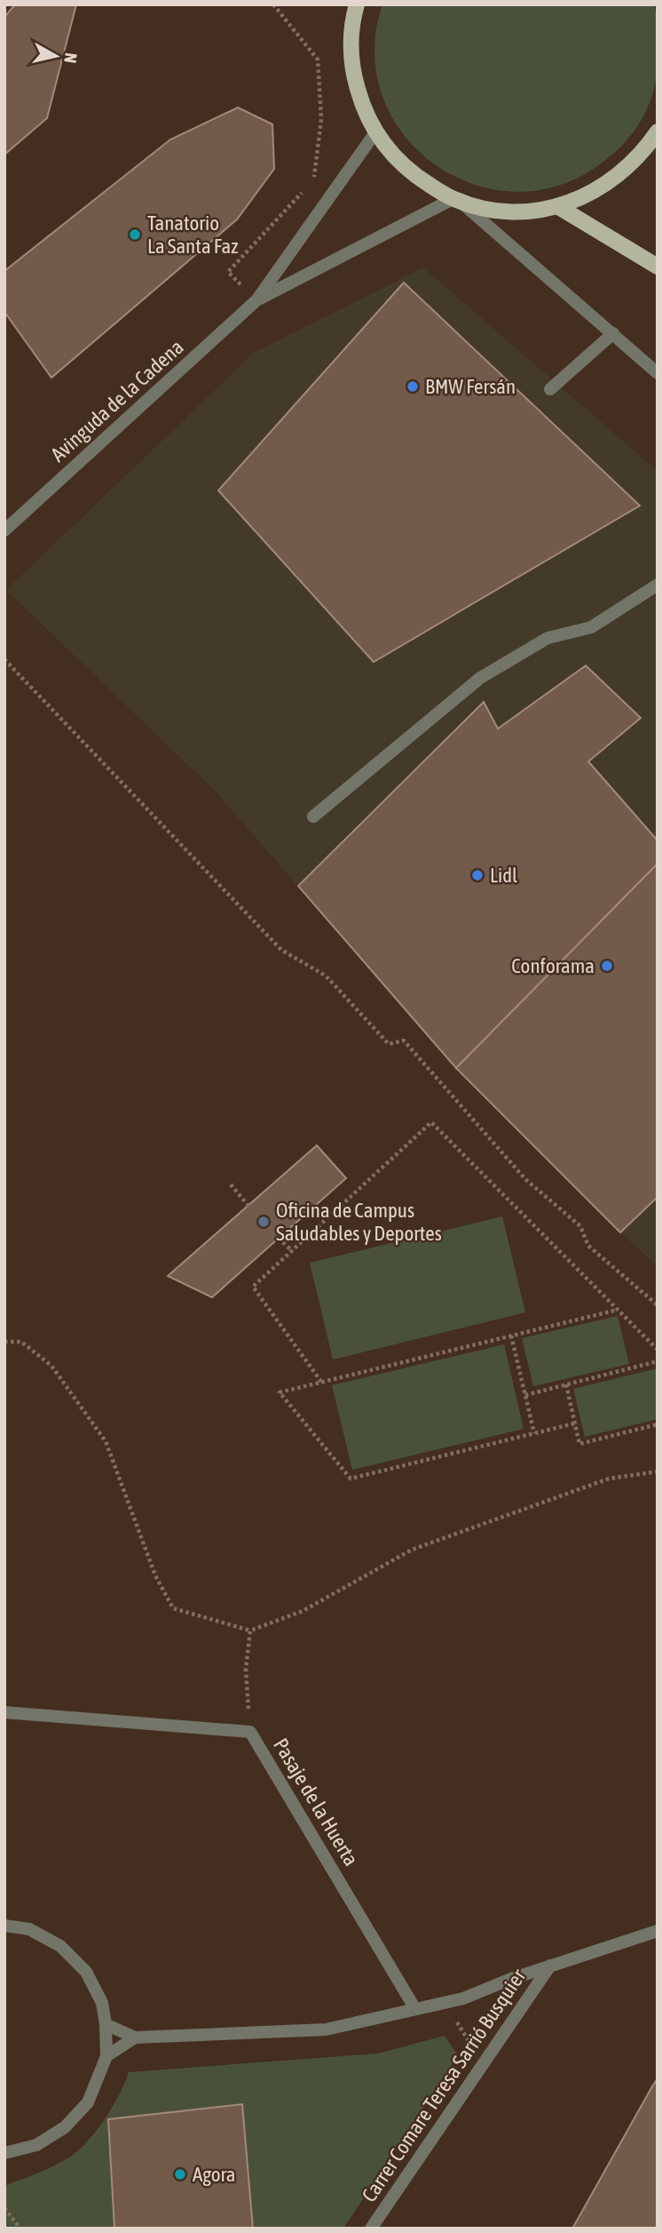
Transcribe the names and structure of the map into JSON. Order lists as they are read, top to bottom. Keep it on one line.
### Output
{"streets":{"street":["Avinguda de la Cadena","Pasaje de la Huerta","Carrer Comare Teresa Sarrió Busquier"]},"places":["Tanatorio La Santa Faz","BMW Fersán","Lidl","Conforama","Oficina de Campus Saludables y Deportes","Agora"],"north":"right"}
